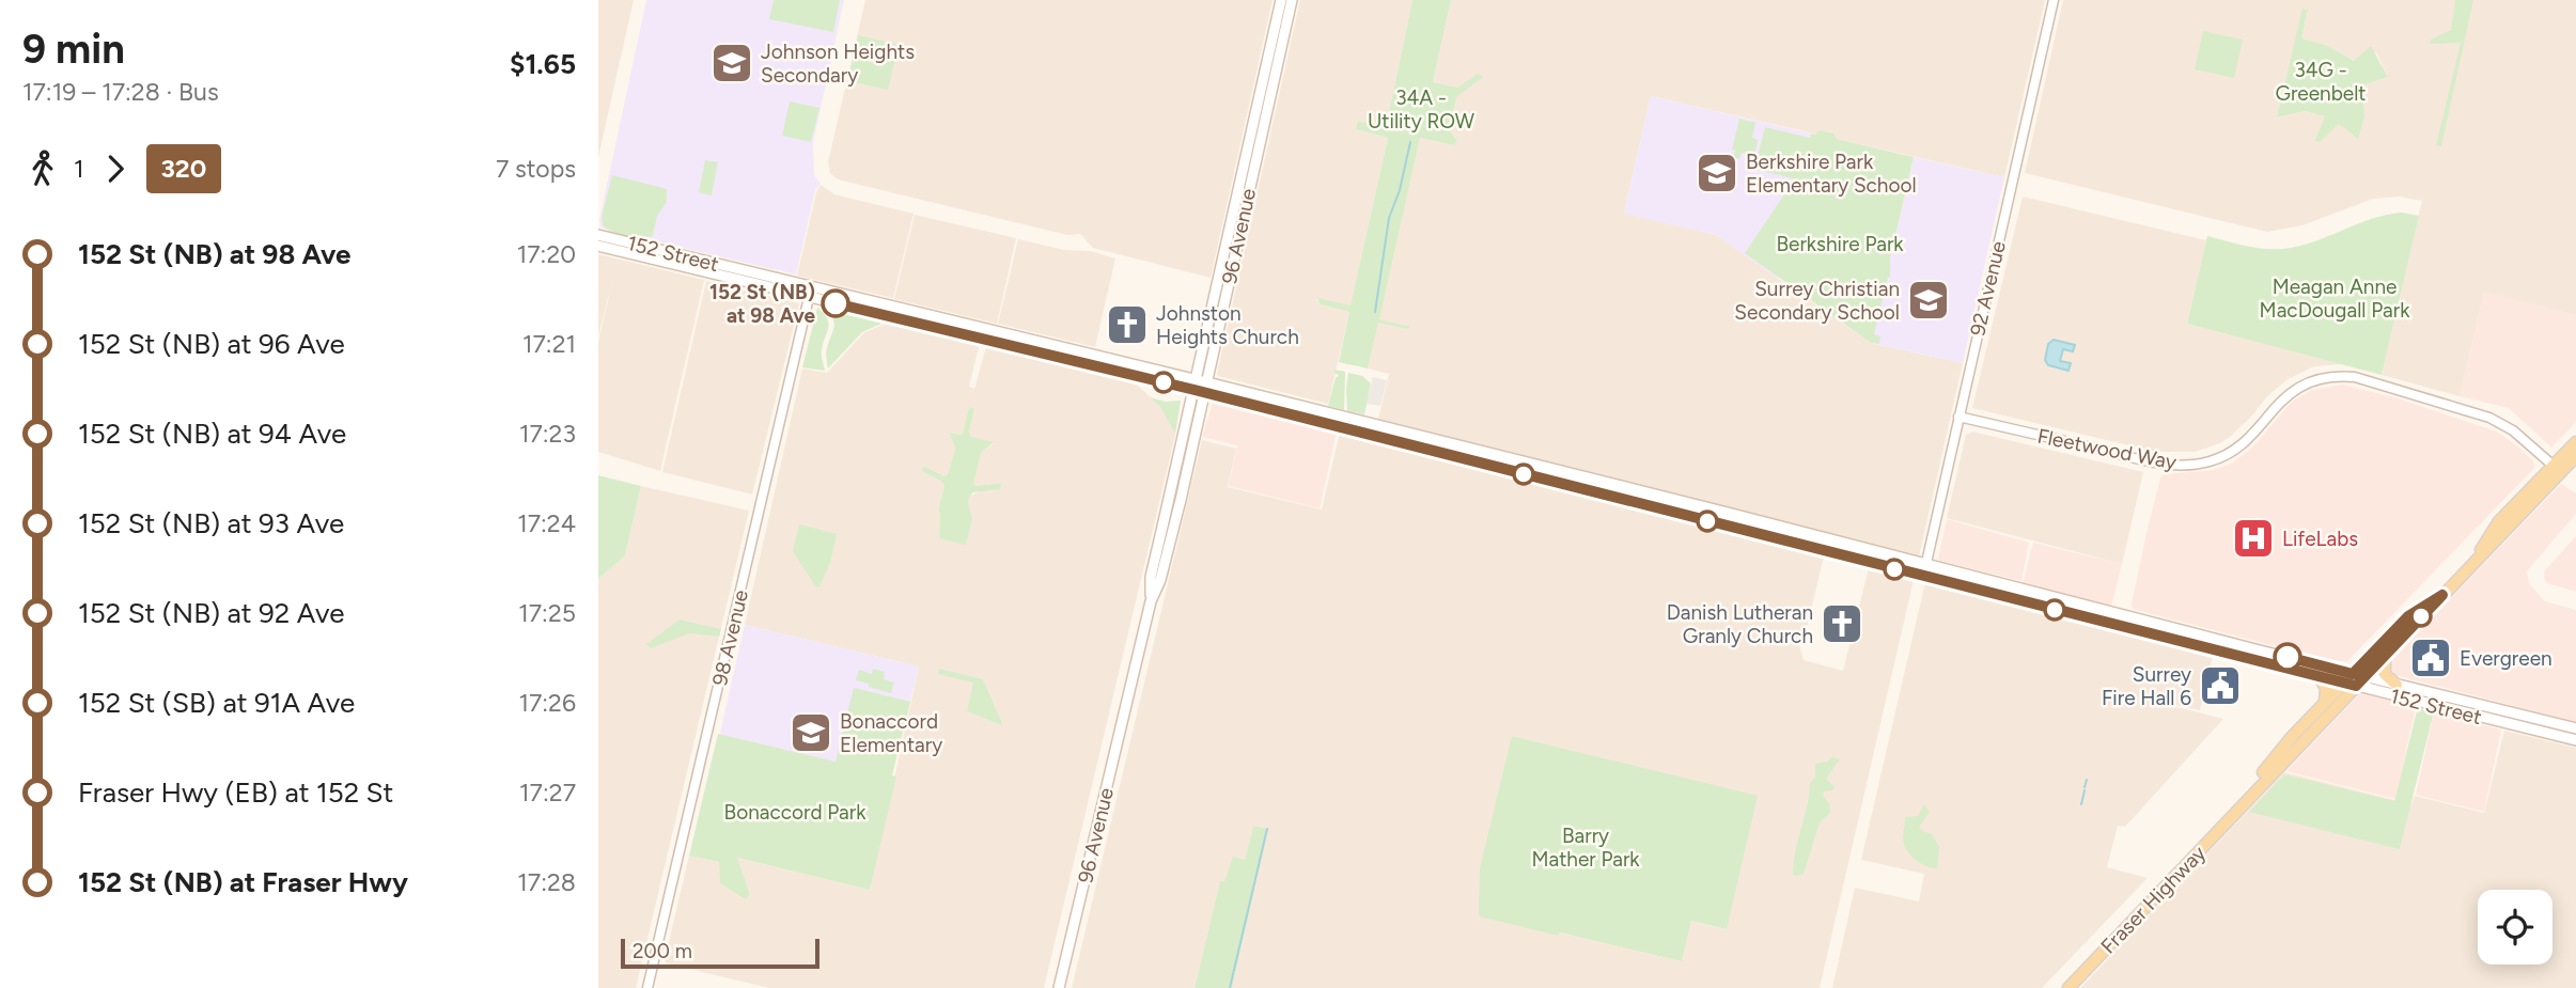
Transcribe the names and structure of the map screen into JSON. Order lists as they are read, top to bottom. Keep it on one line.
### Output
{"streets":{"main road":["96 Avenue","152 Street","Fraser Highway"],"street":["92 Avenue","Fleetwood Way","98 Avenue"]},"crossings":[["96 Avenue","152 Street"],["152 Street","92 Avenue"],["152 Street","98 Avenue"],["152 Street","Fraser Highway"],["92 Avenue","Fleetwood Way"],["Fleetwood Way","Fraser Highway"]],"parks":["34G - Greenbelt","34A - Utility ROW","Berkshire Park","Meagan Anne MacDougall Park","Bonaccord Park","Barry Mather Park"],"places":{"school or university":["Johnson Heights Secondary","Berkshire Park Elementary School","Surrey Christian Secondary School","Bonaccord Elementary"],"other":["152 St (NB) at 98 Ave"],"church":["Johnston Heights Church","Danish Lutheran Granly Church"],"hospital":["LifeLabs"],"public building":["Evergreen","Surrey Fire Hall 6"]},"lines":["bus line 320"],"scale_bar":"200 m","page":{"heading":["9 min","17:19 – 17:28 · Bus","$1.65"],"legs":["1","320","7 stops"],"list":[{"name":"152 St (NB) at 98 Ave","value":"17:20"},{"name":"152 St (NB) at 96 Ave","value":"17:21"},{"name":"152 St (NB) at 94 Ave","value":"17:23"},{"name":"152 St (NB) at 93 Ave","value":"17:24"},{"name":"152 St (NB) at 92 Ave","value":"17:25"},{"name":"152 St (SB) at 91A Ave","value":"17:26"},{"name":"Fraser Hwy (EB) at 152 St","value":"17:27"},{"name":"152 St (NB) at Fraser Hwy","value":"17:28"}],"scale":"200 m"}}
